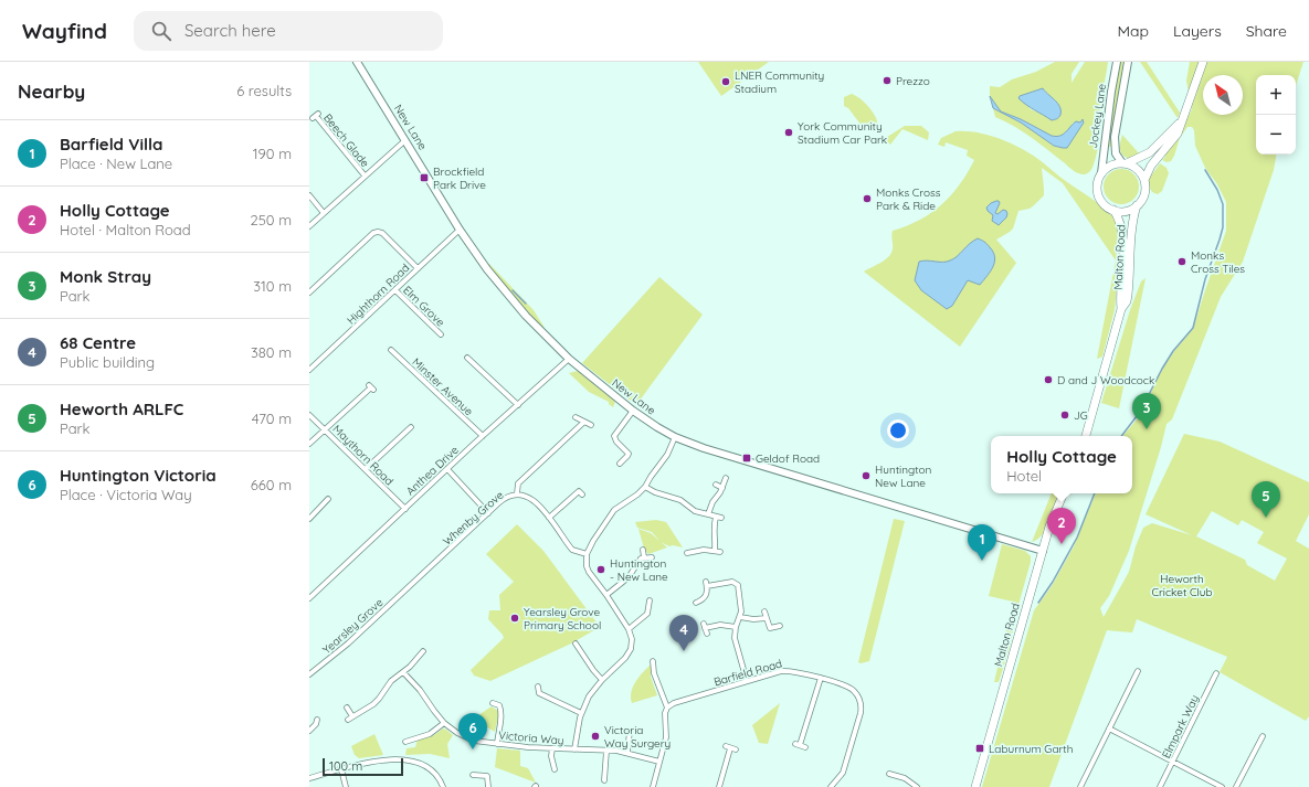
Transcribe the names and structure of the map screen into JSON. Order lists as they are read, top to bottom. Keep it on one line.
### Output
{"streets":{"main road":["Malton Road"],"street":["Jockey Lane","New Lane","Beech Glade","Highthorn Road","Elm Grove","Minster Avenue","Maythorn Road","Anthea Drive","Whenby Grove","Yearsley Grove","Barfield Road","Elmpark Way","Victoria Way"]},"crossings":[["Jockey Lane","Malton Road"],["New Lane","Malton Road"],["New Lane","Highthorn Road"],["New Lane","Anthea Drive"],["Highthorn Road","Elm Grove"],["Minster Avenue","Anthea Drive"],["Maythorn Road","Anthea Drive"],["Whenby Grove","Yearsley Grove"]],"parks":["Heworth Cricket Club"],"places":{"other":["Prezzo","LNER Community Stadium","York Community Stadium Car Park","Monks Cross Park & Ride","Monks Cross Tiles","D and J Woodcock","JG","Huntington New Lane","Huntington - New Lane","Yearsley Grove Primary School","Victoria Way Surgery"],"transit":["Brockfield Park Drive","Geldof Road","Laburnum Garth"]},"scale_bar":"100 m","north":"top left","page":{"header":"Wayfind","search":"Search here","nav":["Map","Layers","Share"],"heading":["Nearby","6 results"],"map_buttons":["+","−"],"list":[{"mark":"1","name":"Barfield Villa","note":"Place · New Lane","value":"190 m"},{"mark":"2","name":"Holly Cottage","note":"Hotel · Malton Road","value":"250 m"},{"mark":"3","name":"Monk Stray","note":"Park","value":"310 m"},{"mark":"4","name":"68 Centre","note":"Public building","value":"380 m"},{"mark":"5","name":"Heworth ARLFC","note":"Park","value":"470 m"},{"mark":"6","name":"Huntington Victoria","note":"Place · Victoria Way","value":"660 m"}],"pins":["3","5","2","1","4","6"],"popup":["Holly Cottage","Hotel"],"scale":"100 m"}}
